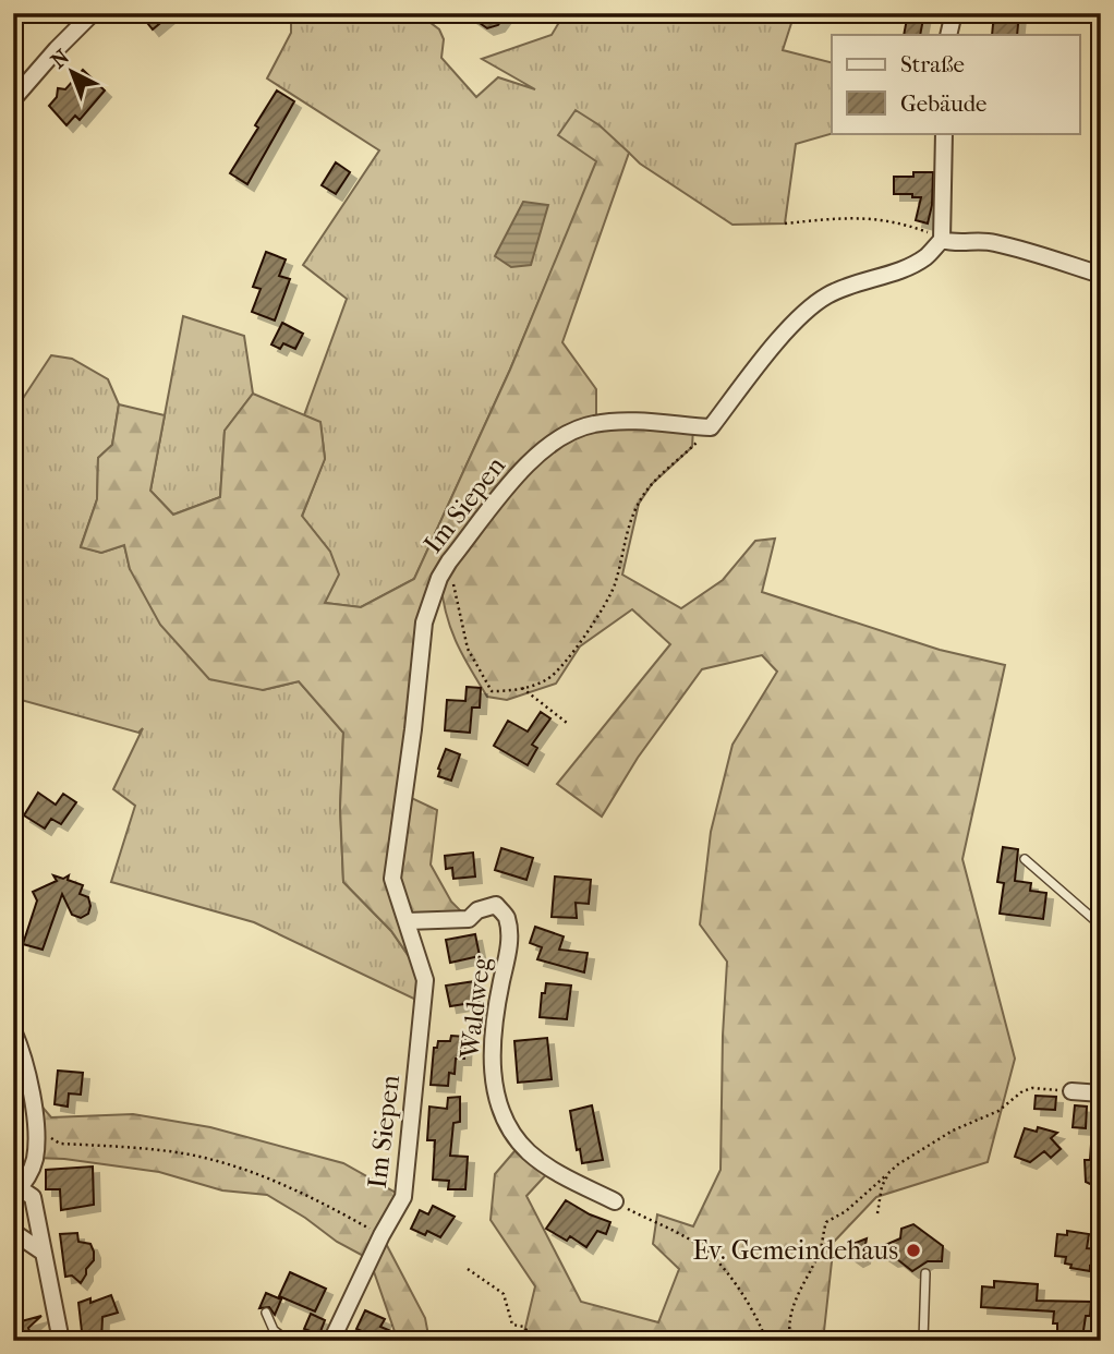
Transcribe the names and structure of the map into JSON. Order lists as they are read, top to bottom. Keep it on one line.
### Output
{"streets":{"street":["Im Siepen","Waldweg"]},"crossings":[["Im Siepen","Waldweg"]],"places":["Ev. Gemeindehaus"],"legend":["Straße","Gebäude"],"north":"top left"}
